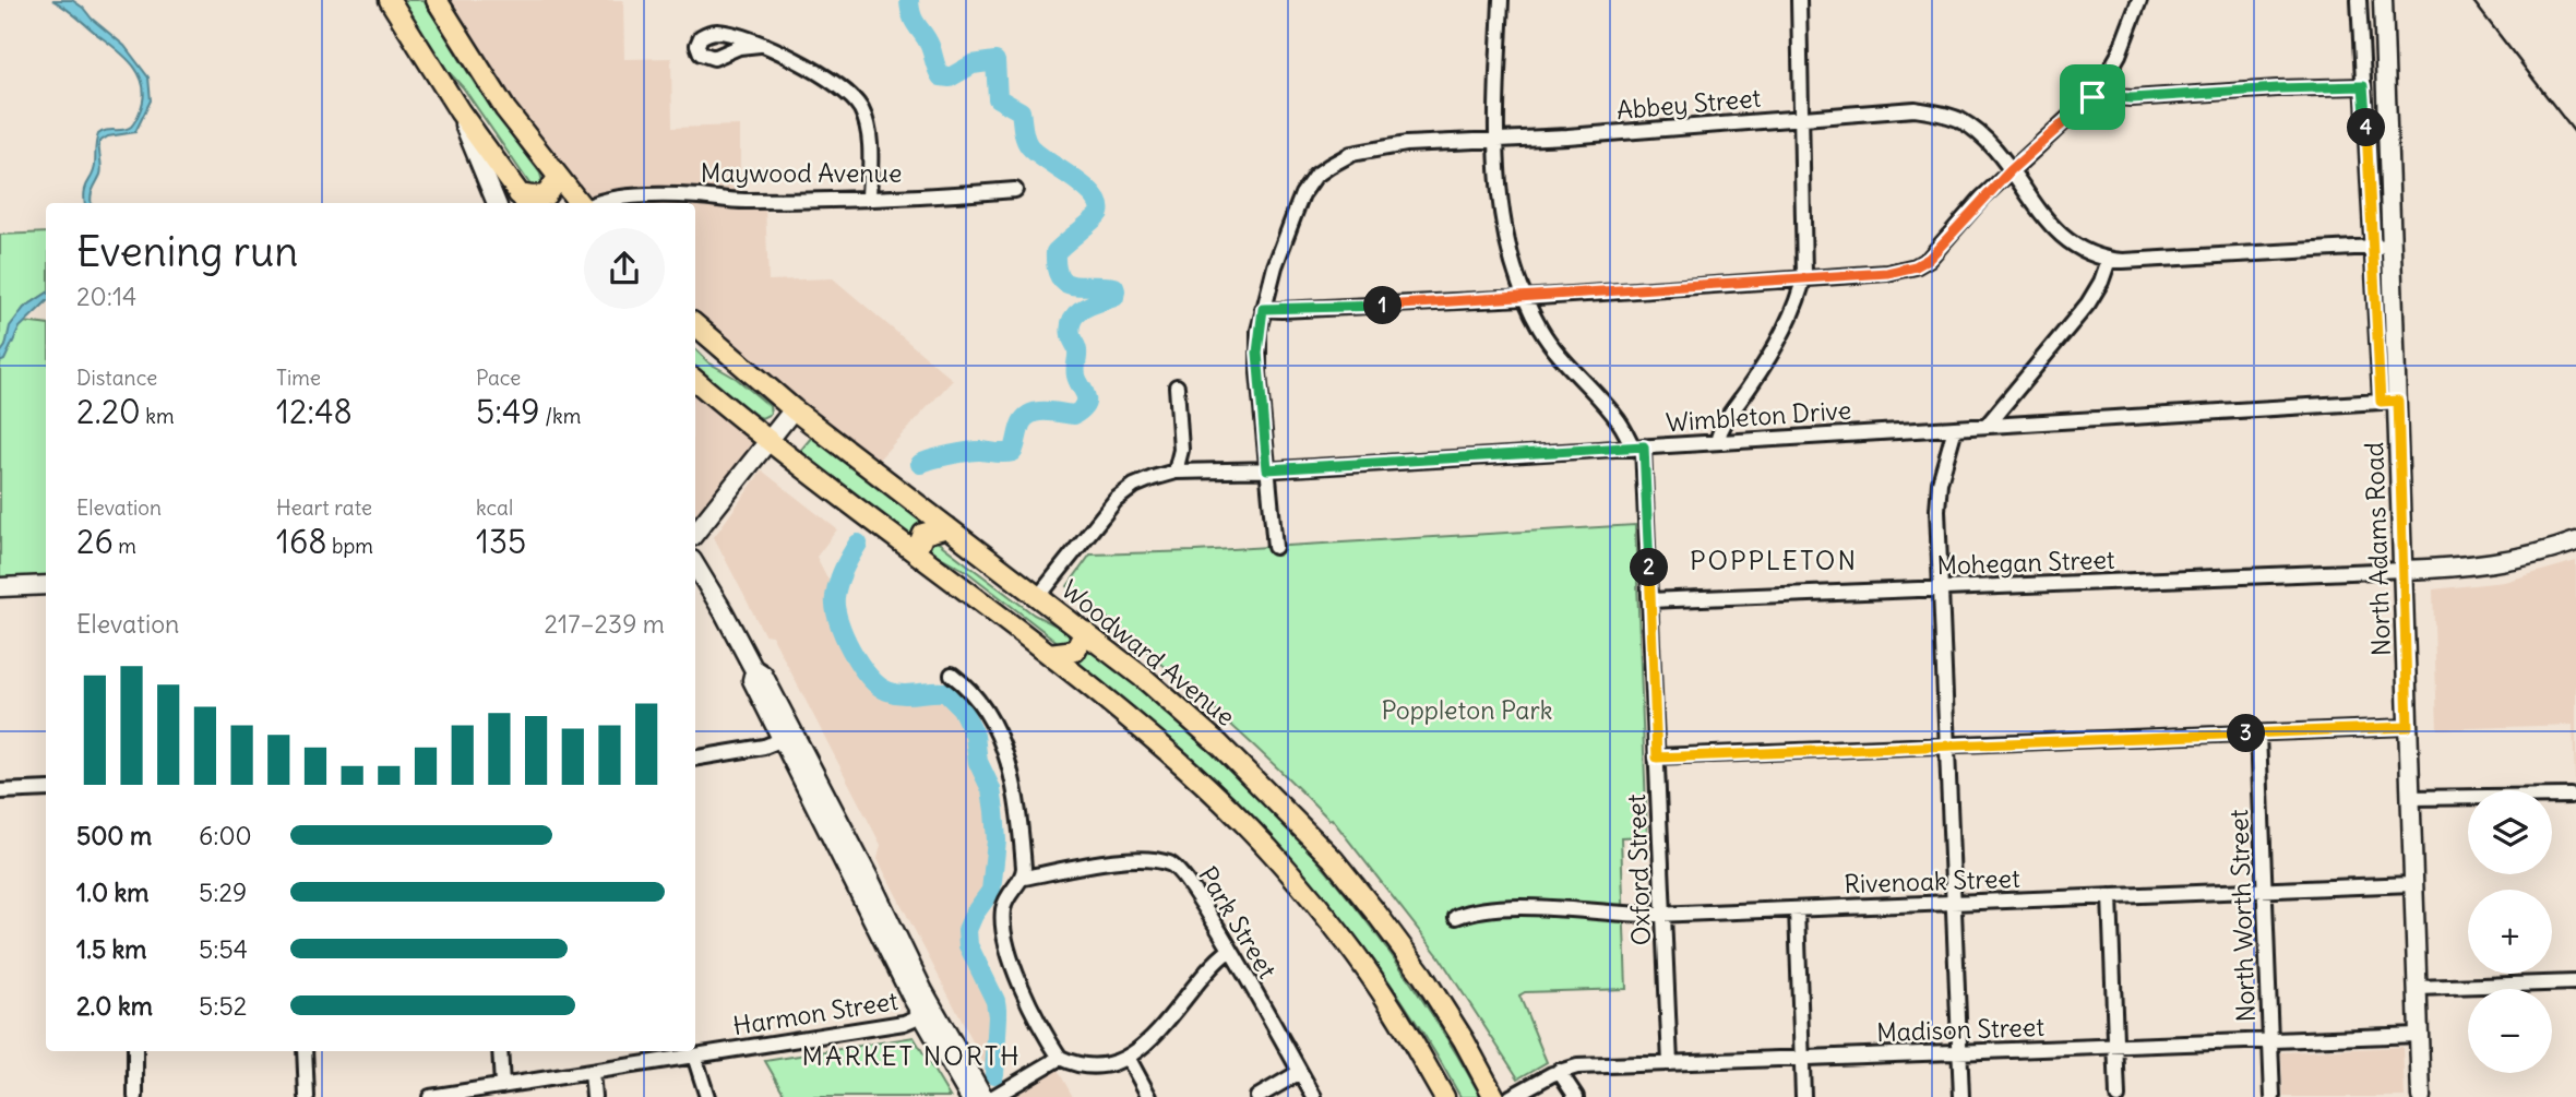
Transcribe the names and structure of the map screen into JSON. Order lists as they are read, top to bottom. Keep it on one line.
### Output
{"streets":{"main road":["Woodward Avenue"],"street":["Abbey Street","Maywood Avenue","Wimbleton Drive","North Adams Road","Mohegan Street","Oxford Street","Rivenoak Street","North Worth Street","Park Street","Harmon Street","Madison Street"]},"crossings":[["Abbey Street","Wimbleton Drive"],["Abbey Street","North Adams Road"],["Abbey Street","Oxford Street"],["Wimbleton Drive","North Adams Road"],["Wimbleton Drive","Woodward Avenue"],["Wimbleton Drive","Oxford Street"],["North Adams Road","Mohegan Street"],["North Adams Road","Rivenoak Street"],["North Adams Road","Madison Street"],["Mohegan Street","Oxford Street"],["Oxford Street","Rivenoak Street"],["Oxford Street","Madison Street"],["Rivenoak Street","North Worth Street"],["North Worth Street","Madison Street"]],"districts":["POPPLETON","MARKET NORTH"],"parks":["Poppleton Park"],"page":{"pins":["4","1","2","3"],"heading":["Evening run","20:14"],"stats":[["Distance","2.20 km"],["Time","12:48"],["Pace","5:49 /km"],["Elevation","26 m"],["Heart rate","168 bpm"],["kcal","135"]],"chart":["Elevation","217–239 m"],"map_buttons":["+","−"],"list":[{"name":"500 m","note":"6:00"},{"name":"1.0 km","note":"5:29"},{"name":"1.5 km","note":"5:54"},{"name":"2.0 km","note":"5:52"}]}}
